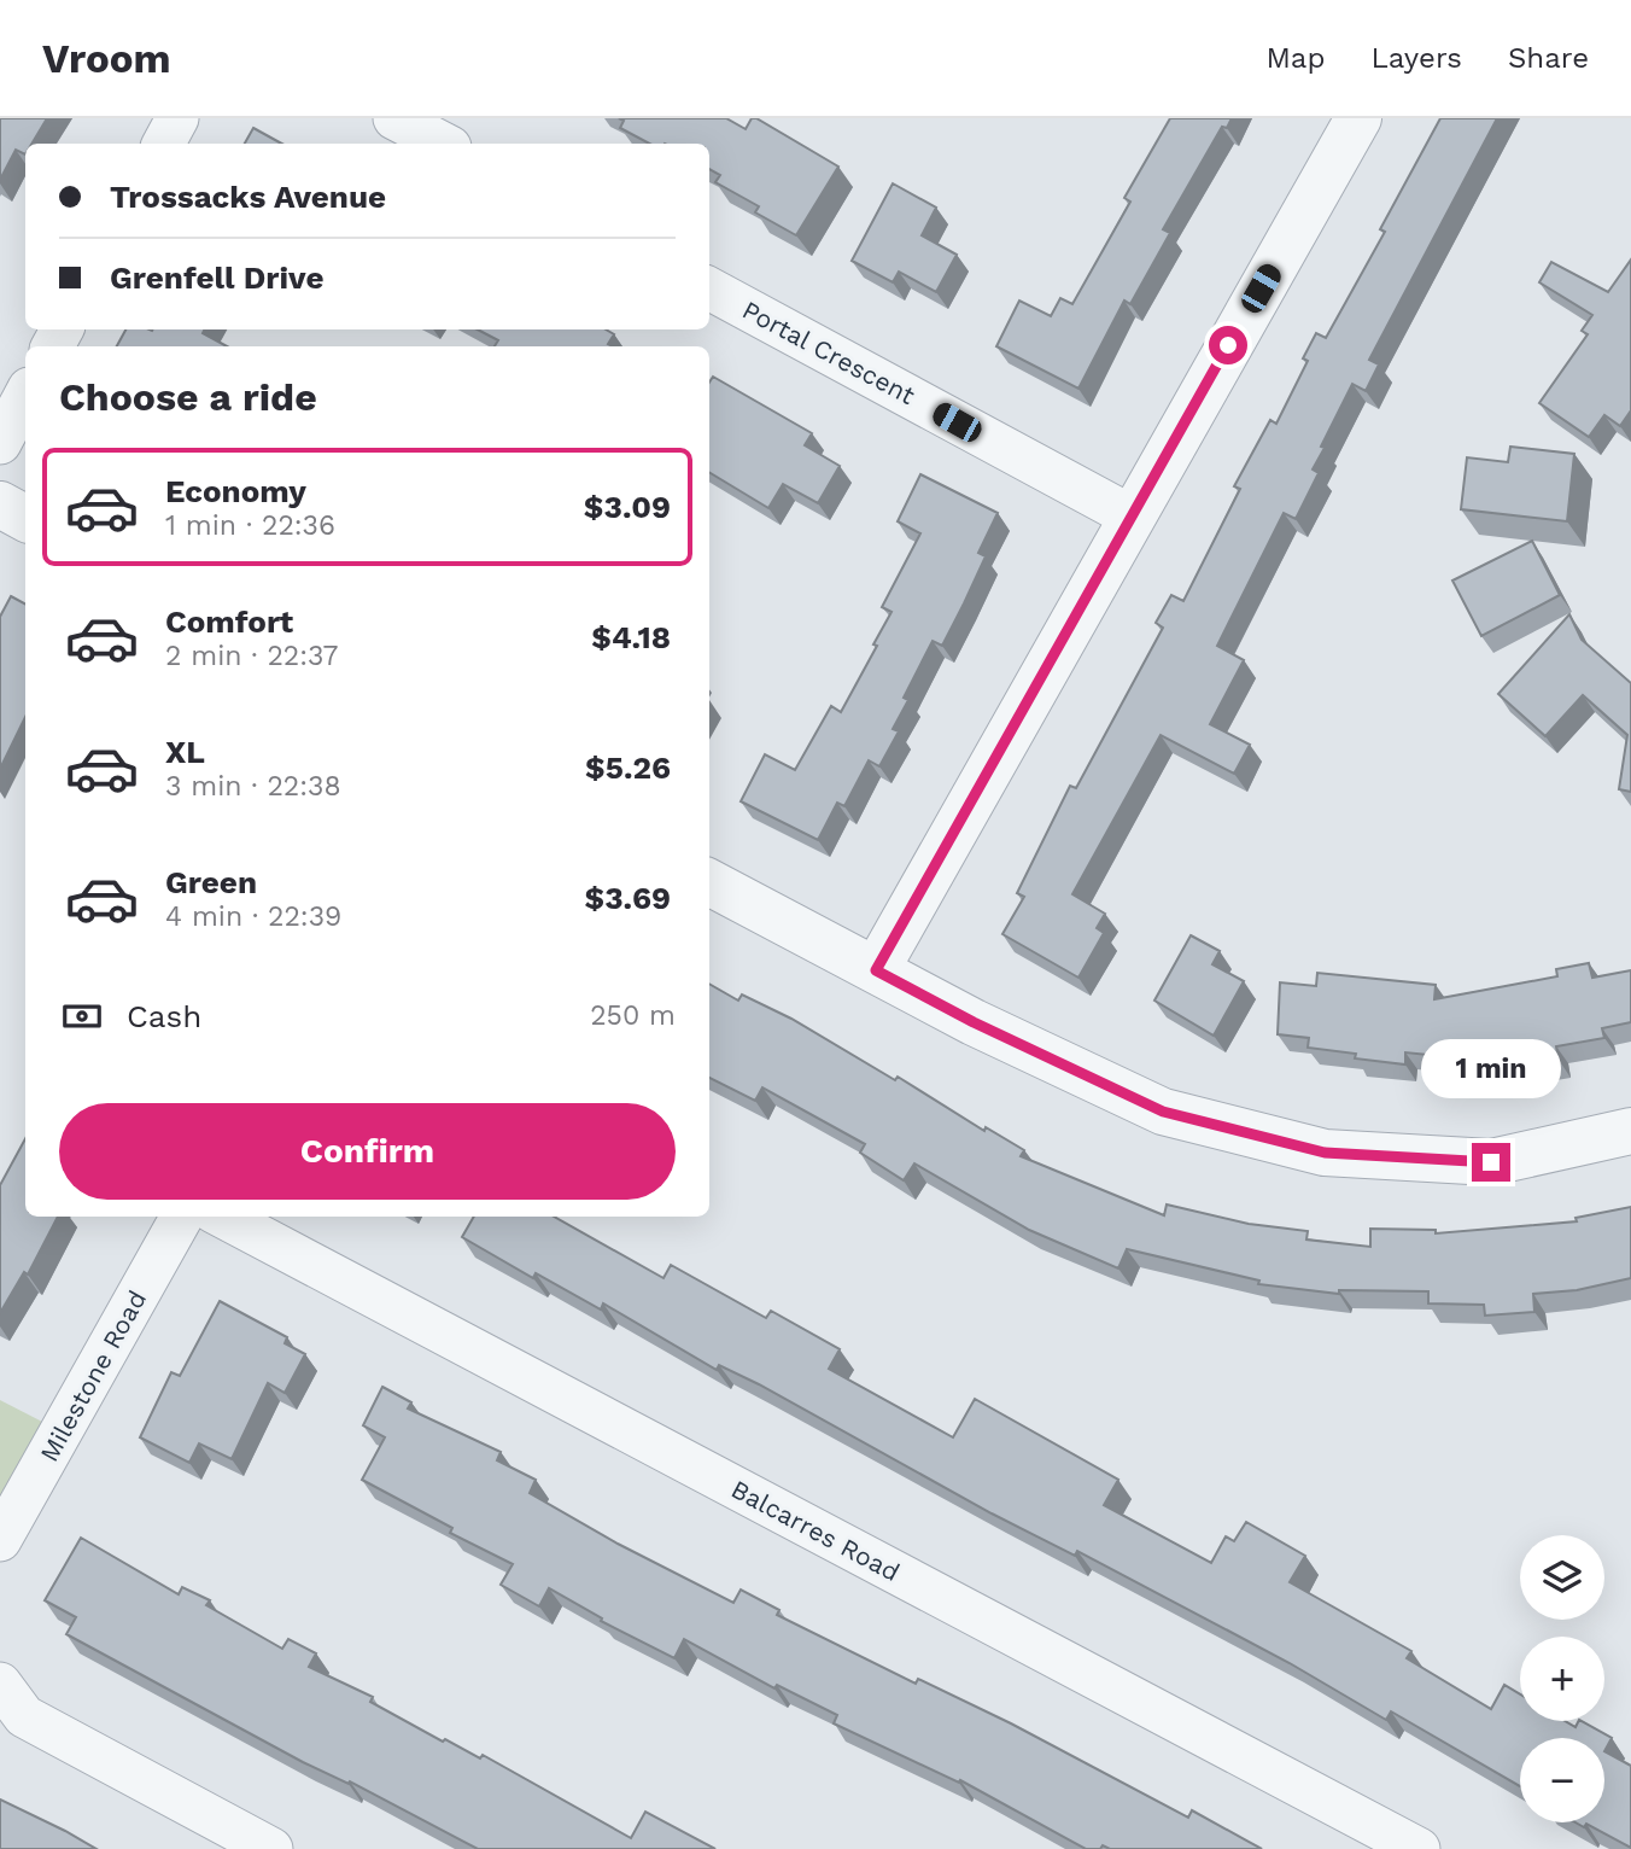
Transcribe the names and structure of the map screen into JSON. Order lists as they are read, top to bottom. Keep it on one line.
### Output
{"streets":{"street":["Portal Crescent","Milestone Road","Balcarres Road"]},"page":{"header":"Vroom","nav":["Map","Layers","Share"],"banner":["Trossacks Avenue","Grenfell Drive"],"heading":"Choose a ride","list":[{"name":"Economy","note":"1 min · 22:36","value":"$3.09"},{"name":"Comfort","note":"2 min · 22:37","value":"$4.18"},{"name":"XL","note":"3 min · 22:38","value":"$5.26"},{"name":"Green","note":"4 min · 22:39","value":"$3.69"}],"pay":["Cash","250 m"],"bubble":"1 min","buttons":"Confirm","map_buttons":["+","−"]}}
